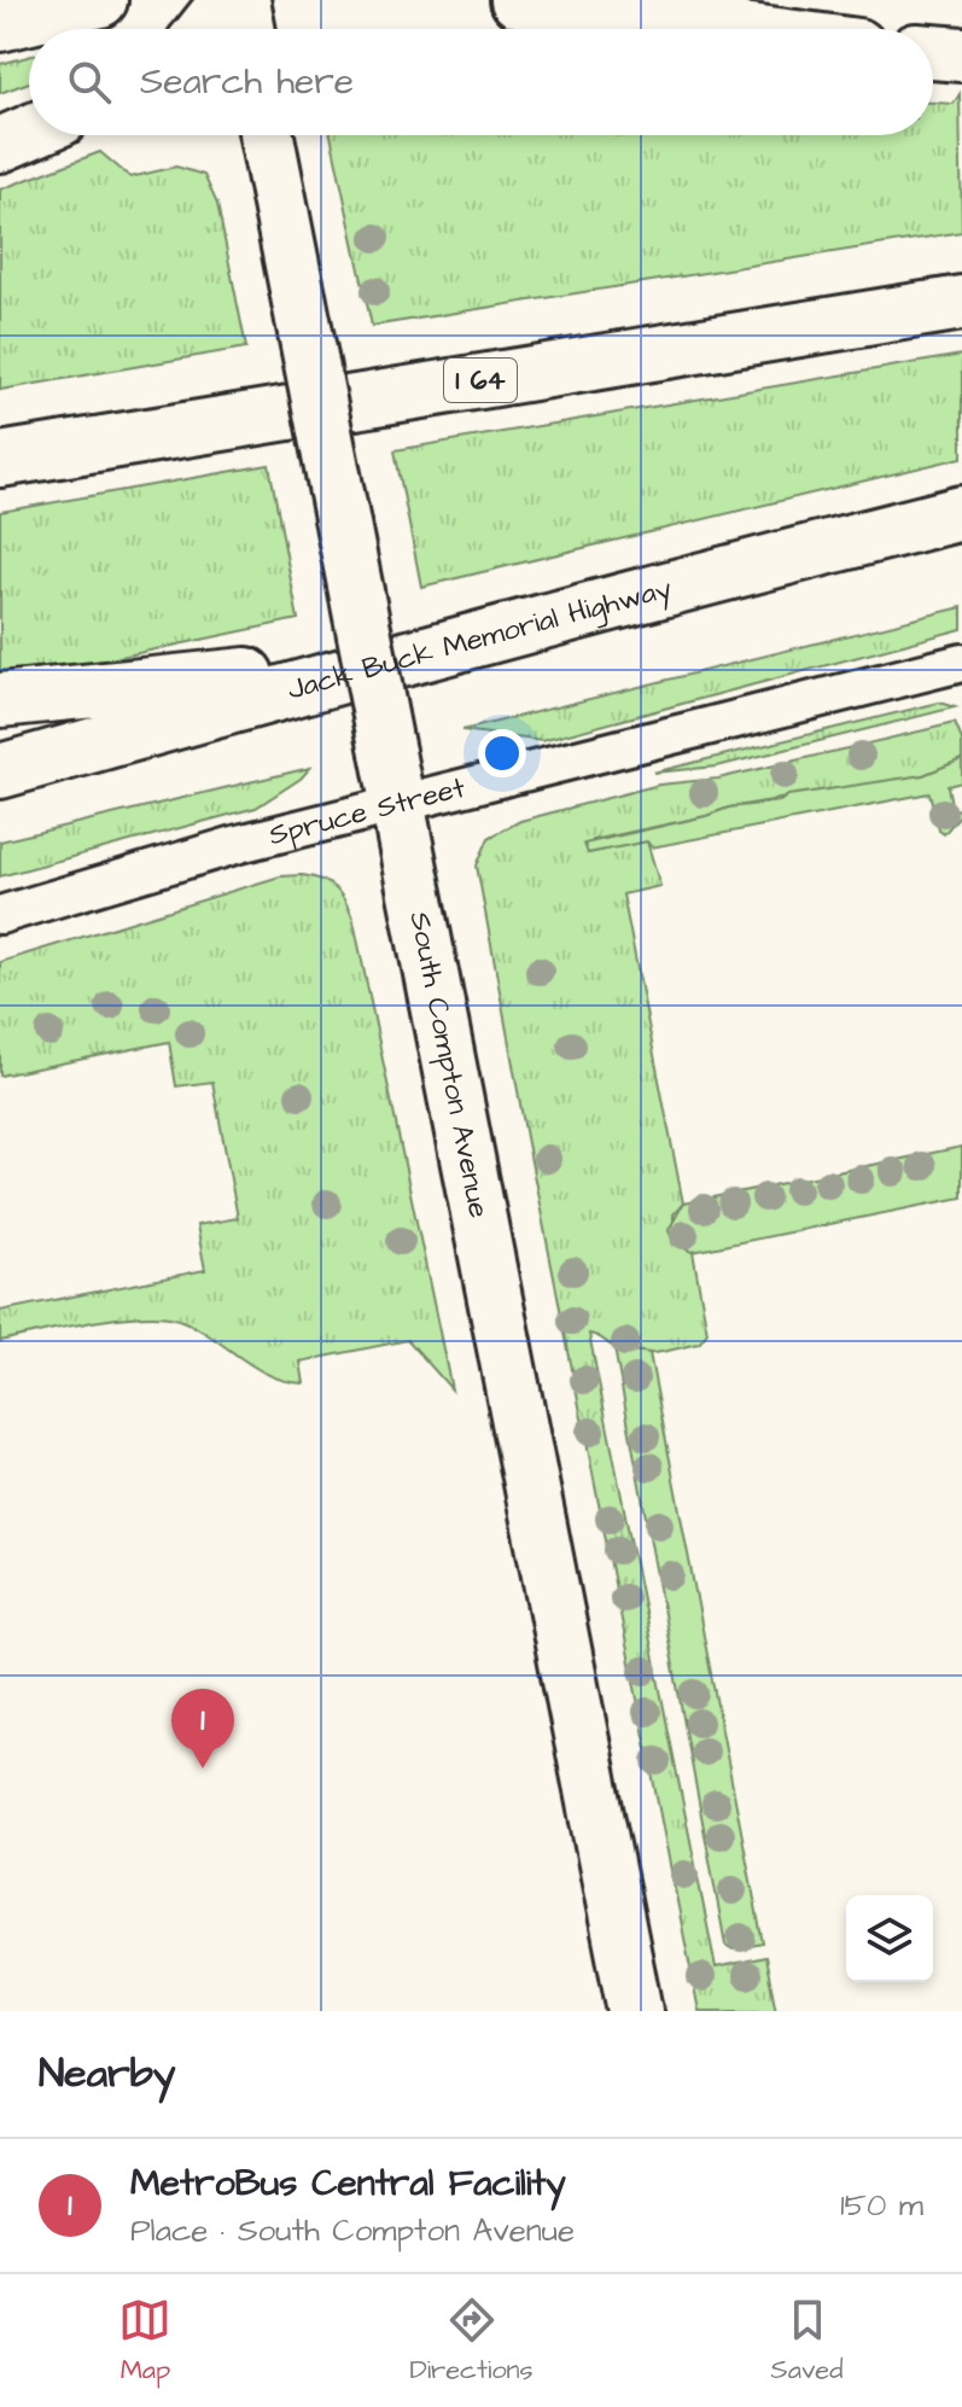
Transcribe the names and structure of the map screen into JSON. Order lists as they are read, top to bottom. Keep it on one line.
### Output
{"streets":{"main road":["I 64","Jack Buck Memorial Highway","South Compton Avenue"],"street":["Spruce Street"]},"crossings":[["Spruce Street","South Compton Avenue"]],"page":{"search":"Search here","pins":"1","heading":"Nearby","list":[{"mark":"1","name":"MetroBus Central Facility","note":"Place · South Compton Avenue","value":"150 m"}],"nav":["Map","Directions","Saved"]}}
